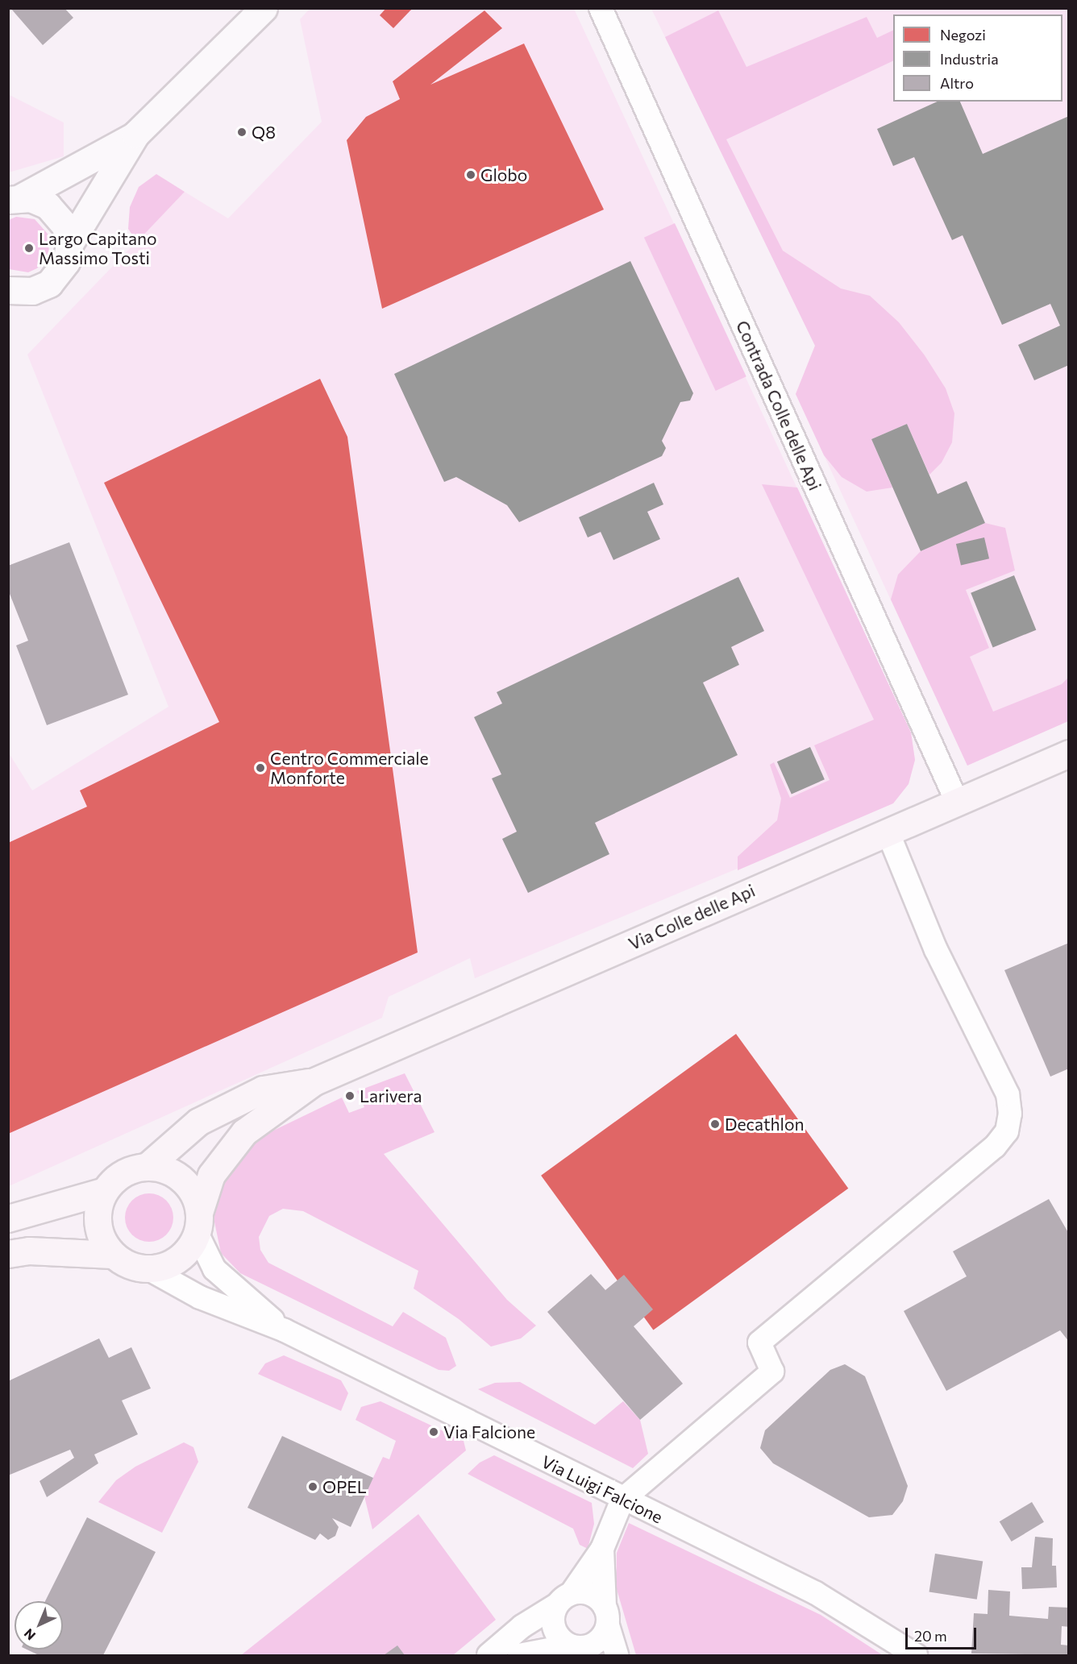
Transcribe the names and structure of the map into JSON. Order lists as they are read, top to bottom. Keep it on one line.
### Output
{"streets":{"main road":["Via Colle delle Api"],"street":["Contrada Colle delle Api","Via Luigi Falcione"]},"crossings":[["Contrada Colle delle Api","Via Colle delle Api"],["Via Colle delle Api","Via Luigi Falcione"]],"places":["Q8","Globo","Largo Capitano Massimo Tosti","Centro Commerciale Monforte","Larivera","Decathlon","Via Falcione","OPEL"],"legend":["Negozi","Industria","Altro"],"scale_bar":"20 m","north":"bottom left"}
